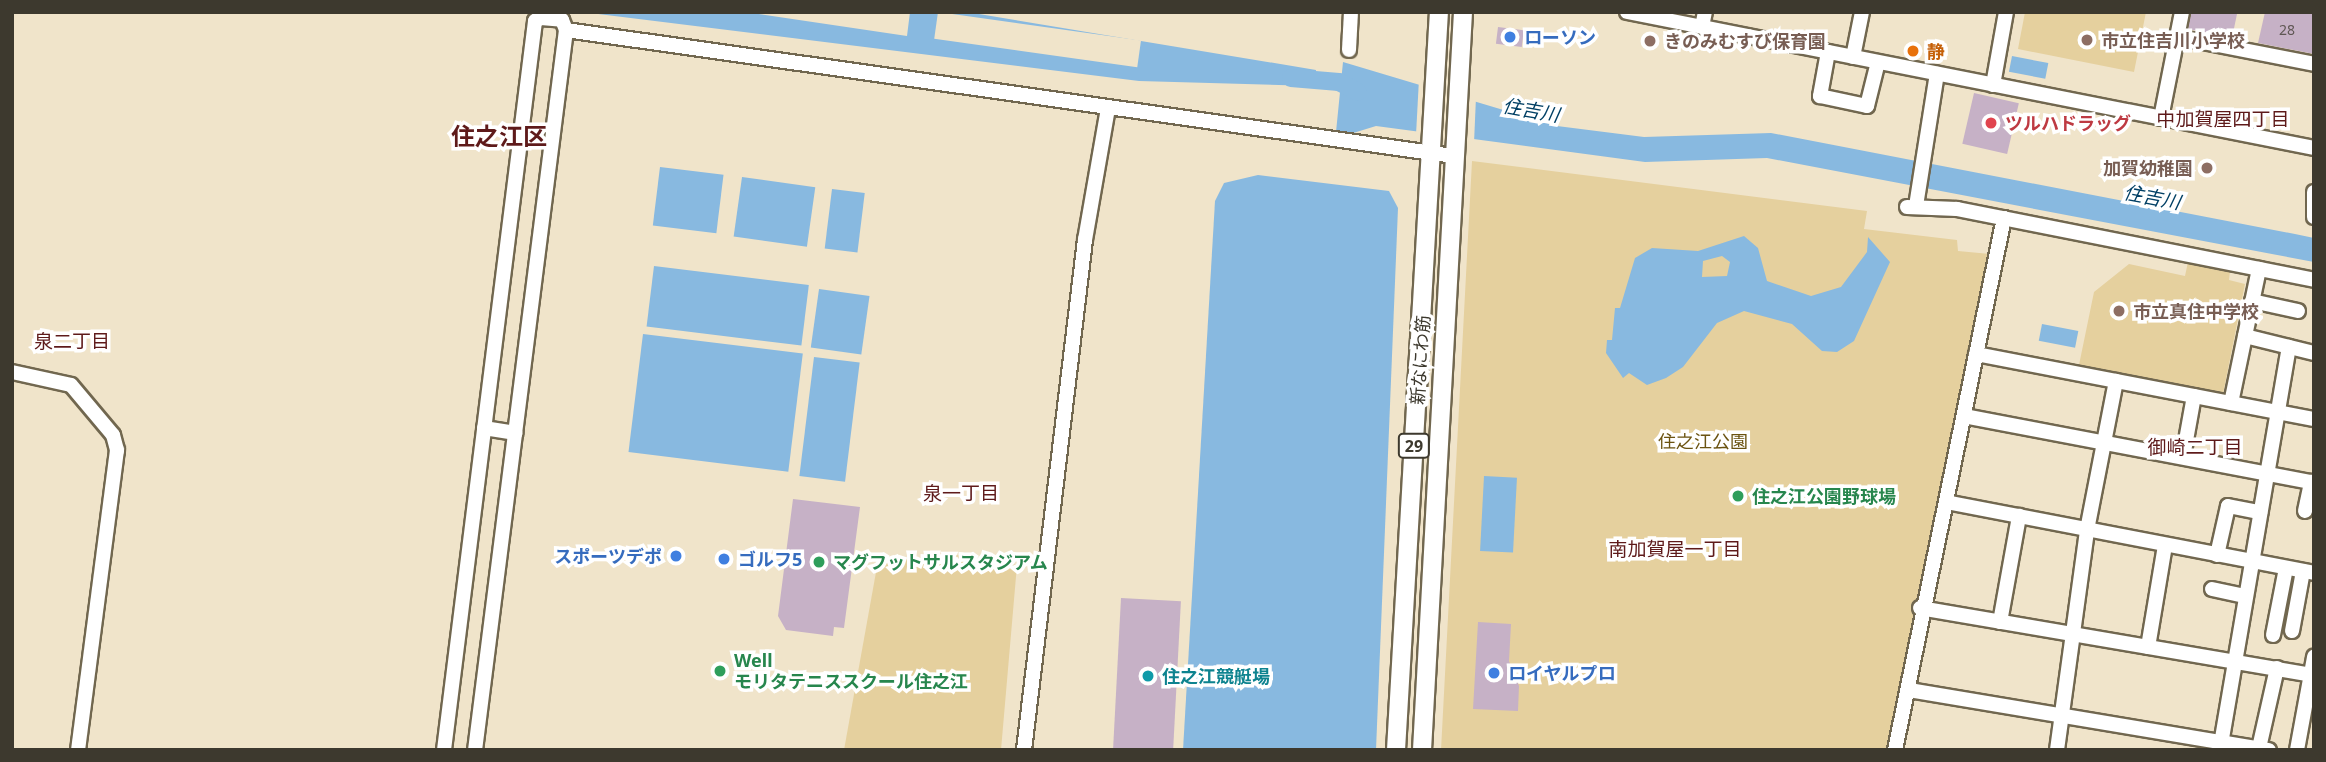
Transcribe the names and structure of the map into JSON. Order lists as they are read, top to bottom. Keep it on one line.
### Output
{"streets":{"main road":["新なにわ筋","29"]},"districts":["中加賀屋四丁目","住之江区","泉二丁目","御崎二丁目","泉一丁目","南加賀屋一丁目"],"water":["住吉川"],"parks":["住之江公園"],"places":["ローソン","市立住吉川小学校","きのみむすび保育園","静","ツルハドラッグ","加賀幼稚園","市立真住中学校","住之江公園野球場","スポーツデポ","ゴルフ5","マグフットサルスタジアム","Well モリタテニススクール住之江","ロイヤルプロ","住之江競艇場"],"house_numbers":["28"]}
